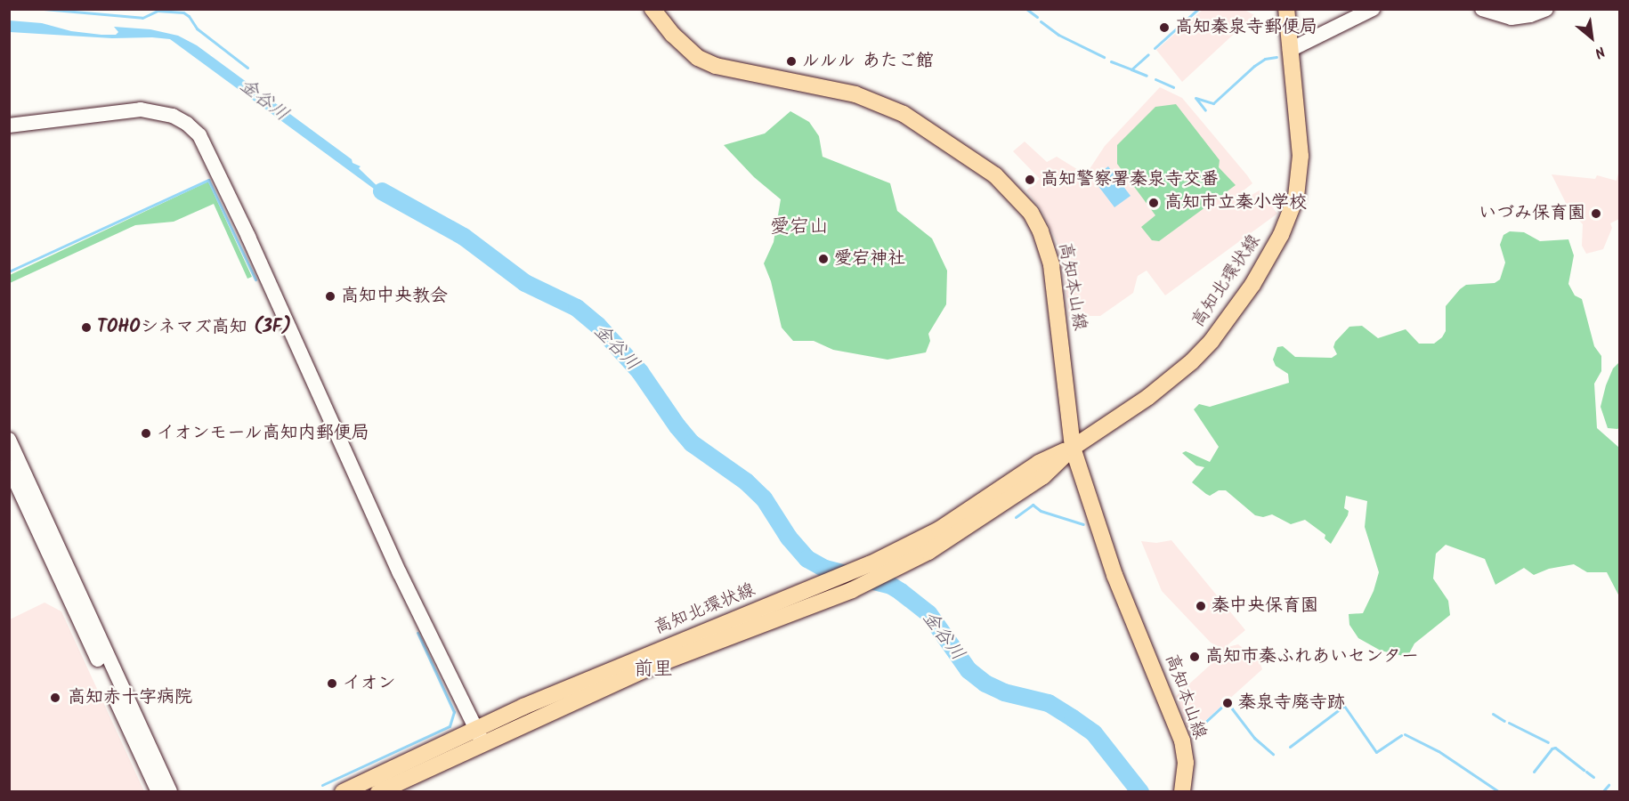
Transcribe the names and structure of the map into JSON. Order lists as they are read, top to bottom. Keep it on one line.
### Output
{"streets":{"main road":["高知北環状線","高知本山線"]},"crossings":[["高知北環状線","高知本山線"]],"districts":["愛宕山","前里"],"water":["金谷川"],"places":["高知秦泉寺郵便局","ルルル あたご館","高知警察署秦泉寺交番","高知市立秦小学校","いづみ保育園","愛宕神社","高知中央教会","TOHOシネマズ高知 (3F)","イオンモール高知内郵便局","秦中央保育園","高知市秦ふれあいセンター","イオン","高知赤十字病院","秦泉寺廃寺跡"],"north":"bottom right"}
